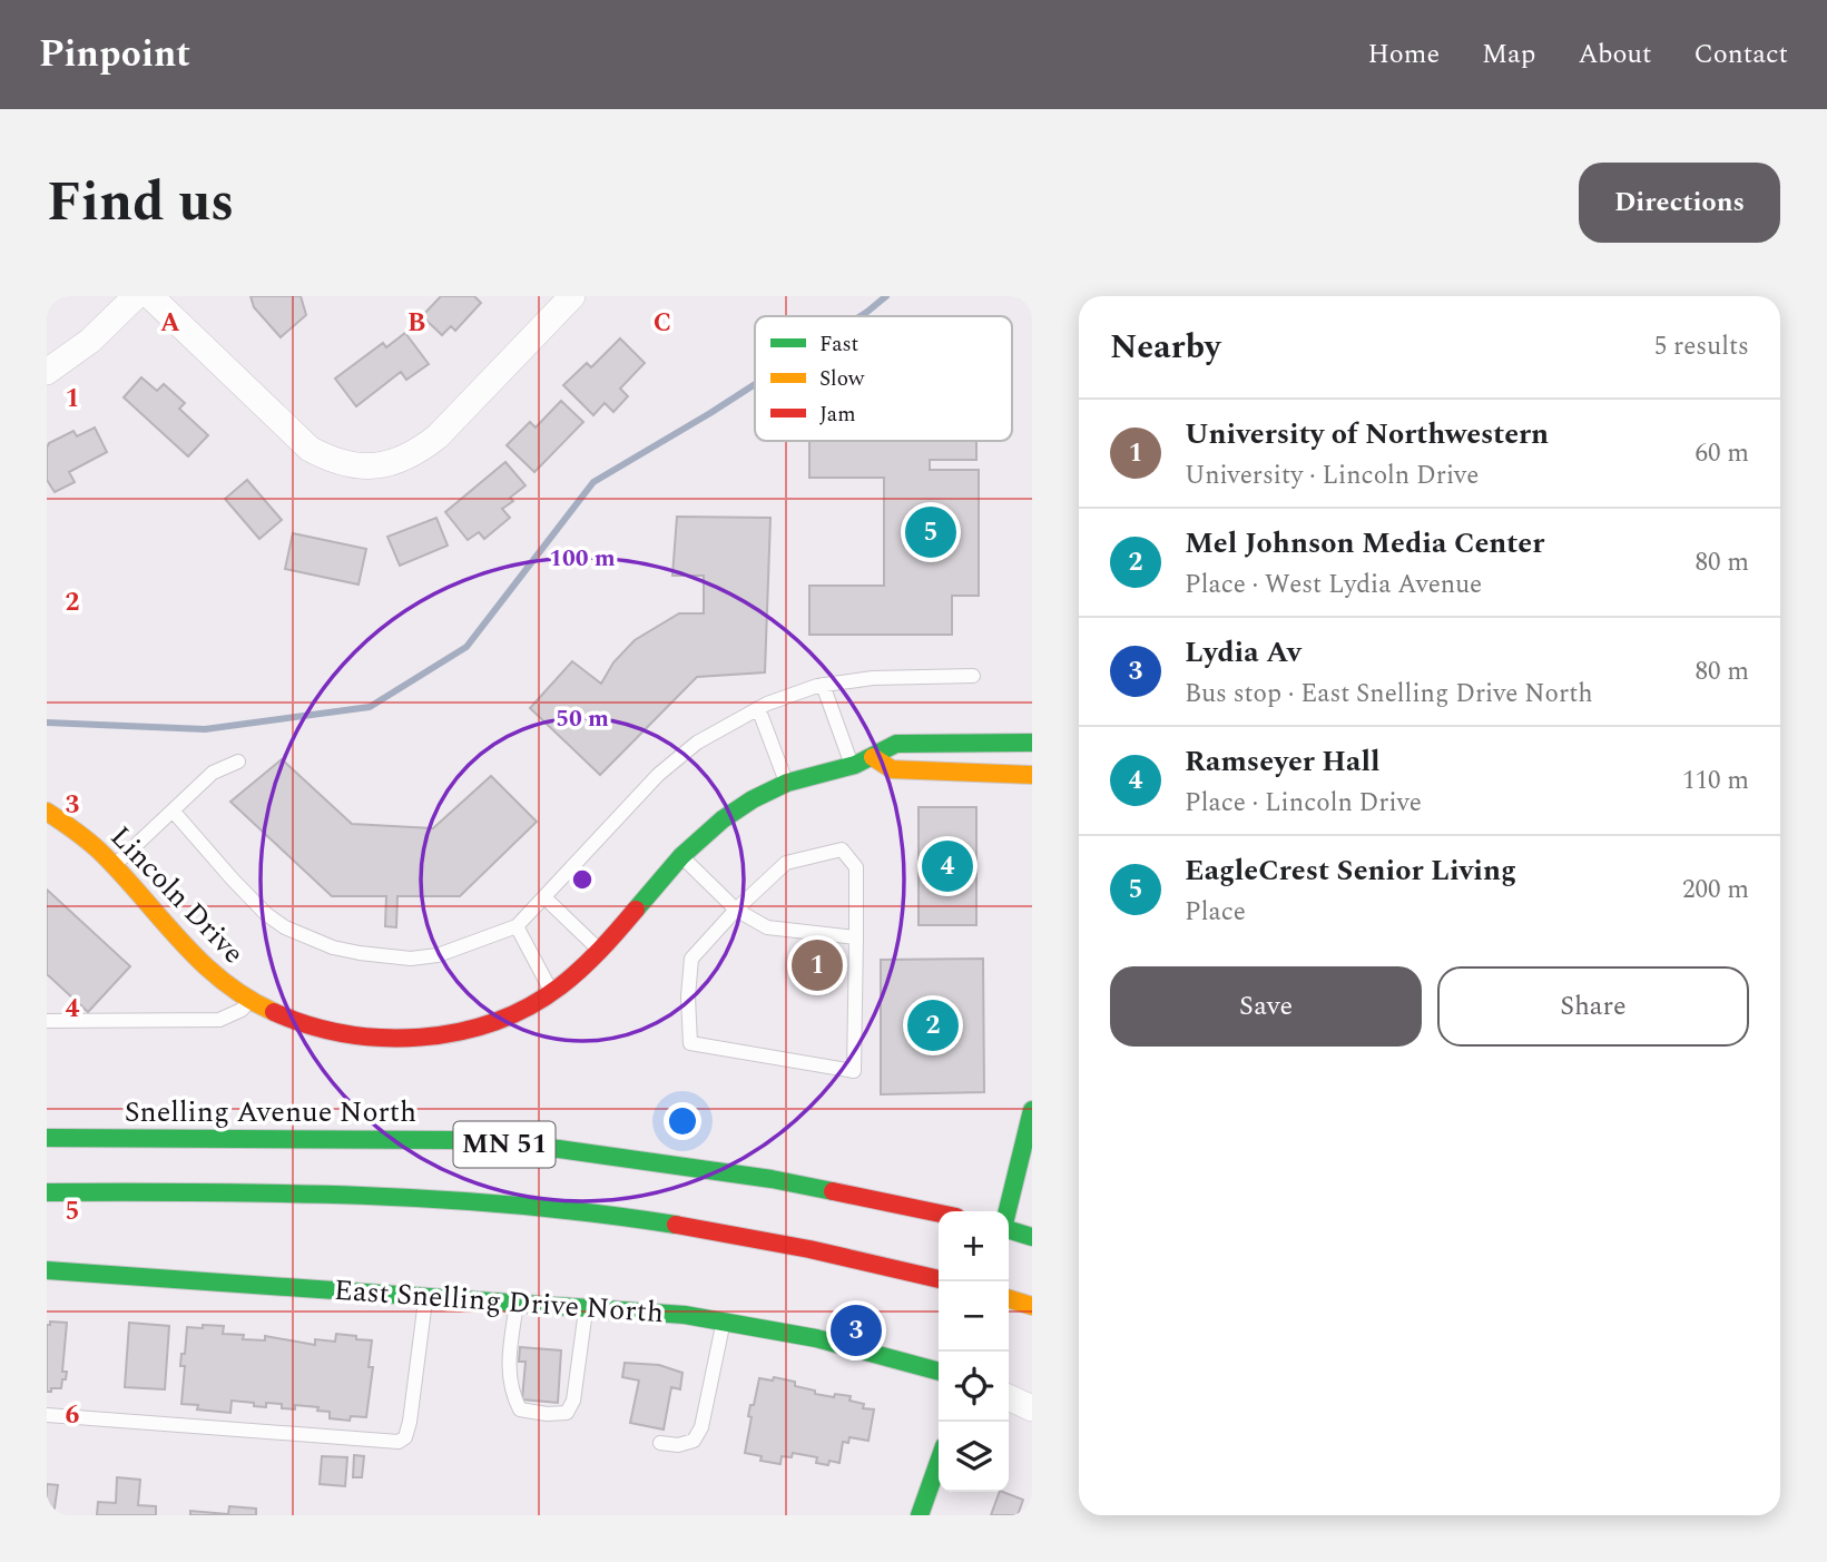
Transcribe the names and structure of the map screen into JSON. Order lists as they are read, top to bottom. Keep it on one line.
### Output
{"streets":{"main road":["Lincoln Drive","Snelling Avenue North","MN 51","East Snelling Drive North"]},"legend":["Fast","Slow","Jam"],"page":{"header":"Pinpoint","nav":["Home","Map","About","Contact"],"title":"Find us","buttons":["Directions",["Save","Share"]],"heading":["Nearby","5 results"],"list":[{"mark":"1","name":"University of Northwestern","note":"University · Lincoln Drive","value":"60 m"},{"mark":"2","name":"Mel Johnson Media Center","note":"Place · West Lydia Avenue","value":"80 m"},{"mark":"3","name":"Lydia Av","note":"Bus stop · East Snelling Drive North","value":"80 m"},{"mark":"4","name":"Ramseyer Hall","note":"Place · Lincoln Drive","value":"110 m"},{"mark":"5","name":"EagleCrest Senior Living","note":"Place","value":"200 m"}],"pins":["5","4","1","2","3"],"map_buttons":["+","−"]},"grid":{"columns":["A","B","C"],"rows":["1","2","3","4","5","6"]},"rings":["100 m","50 m"]}
